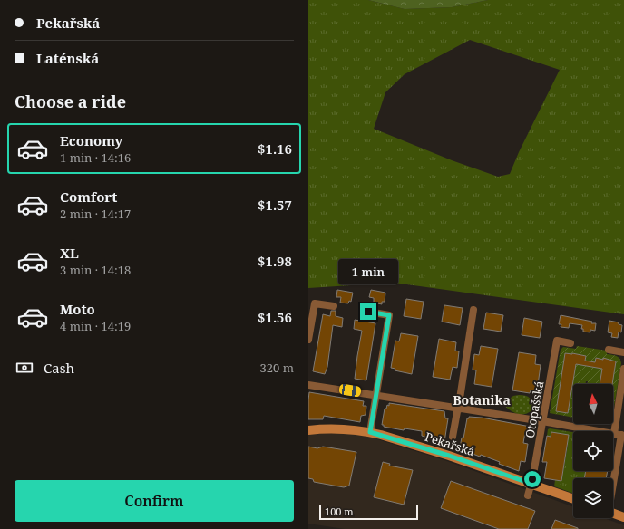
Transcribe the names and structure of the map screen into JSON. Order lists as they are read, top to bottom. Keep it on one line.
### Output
{"streets":{"street":["Otopašská","Pekařská"]},"crossings":[["Otopašská","Pekařská"]],"districts":["Botanika"],"scale_bar":"100 m","north":"top","page":{"banner":["Pekařská","Laténská"],"heading":"Choose a ride","list":[{"name":"Economy","note":"1 min · 14:16","value":"$1.16"},{"name":"Comfort","note":"2 min · 14:17","value":"$1.57"},{"name":"XL","note":"3 min · 14:18","value":"$1.98"},{"name":"Moto","note":"4 min · 14:19","value":"$1.56"}],"bubble":"1 min","pay":["Cash","320 m"],"buttons":"Confirm","scale":"100 m"}}
